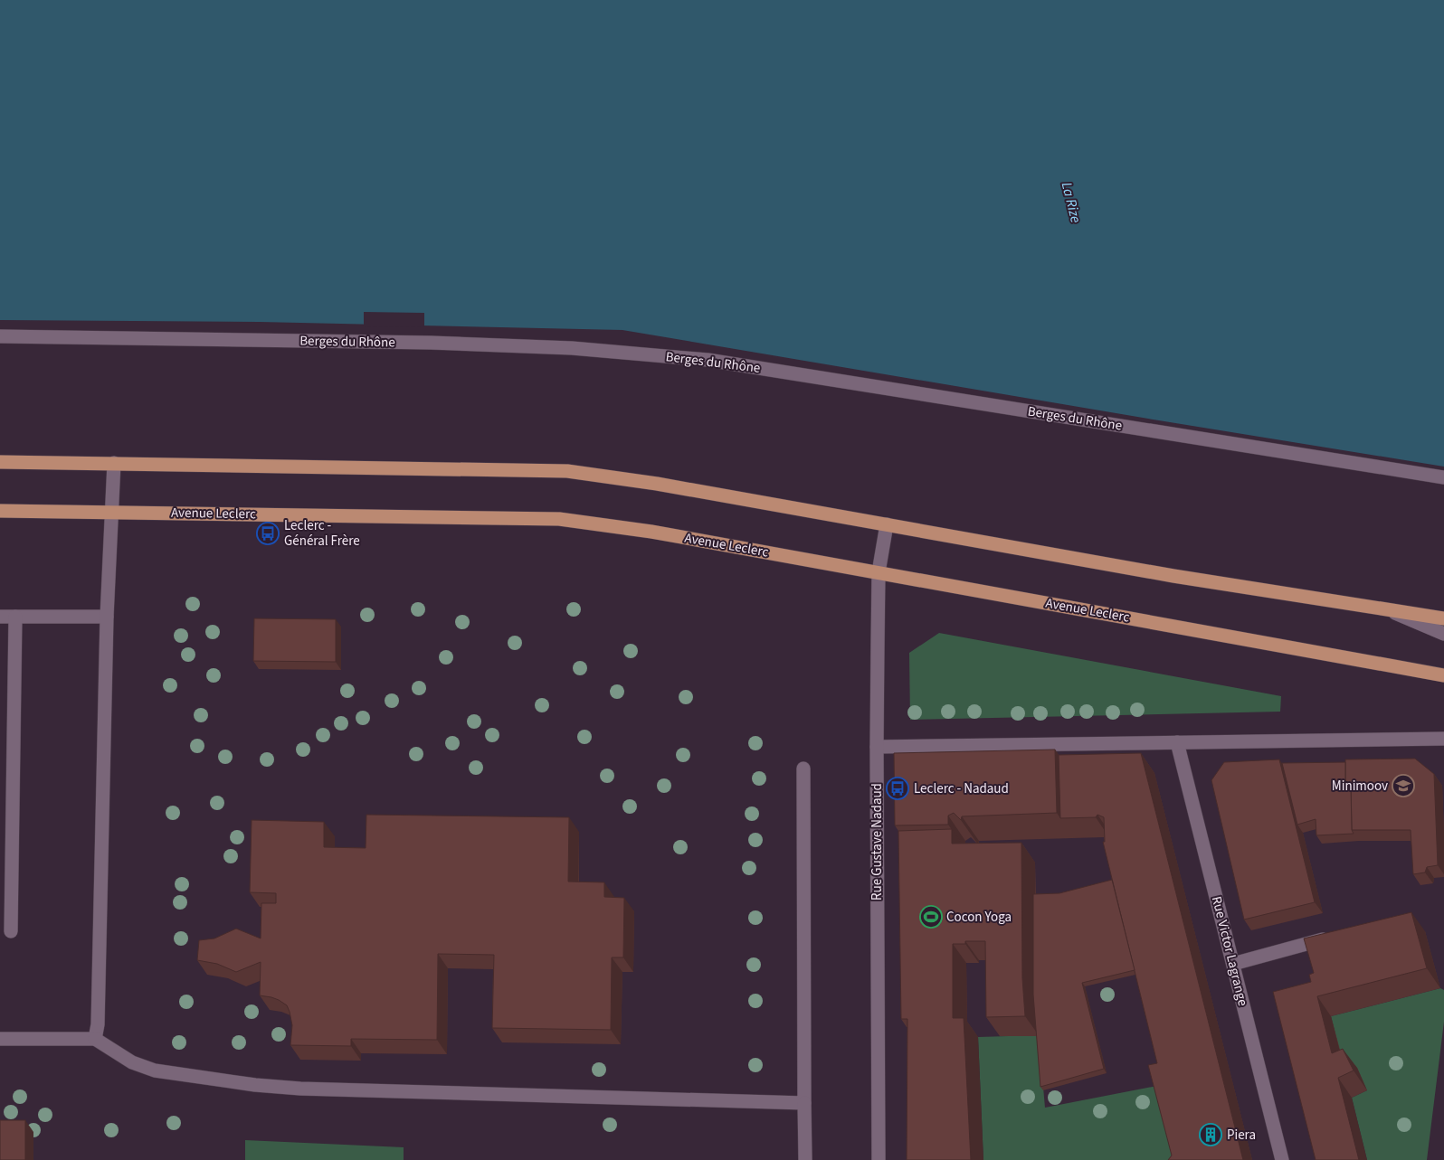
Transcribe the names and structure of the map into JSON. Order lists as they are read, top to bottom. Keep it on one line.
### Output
{"streets":{"main road":["Avenue Leclerc"],"street":["Berges du Rhône","Rue Gustave Nadaud","Rue Victor Lagrange"]},"crossings":[["Avenue Leclerc","Rue Gustave Nadaud"]],"water":["La Rize"],"places":{"bus stop":["Leclerc - Général Frère","Leclerc - Nadaud"],"school or university":["Minimoov"],"sports":["Cocon Yoga"],"building":["Piera"]}}
